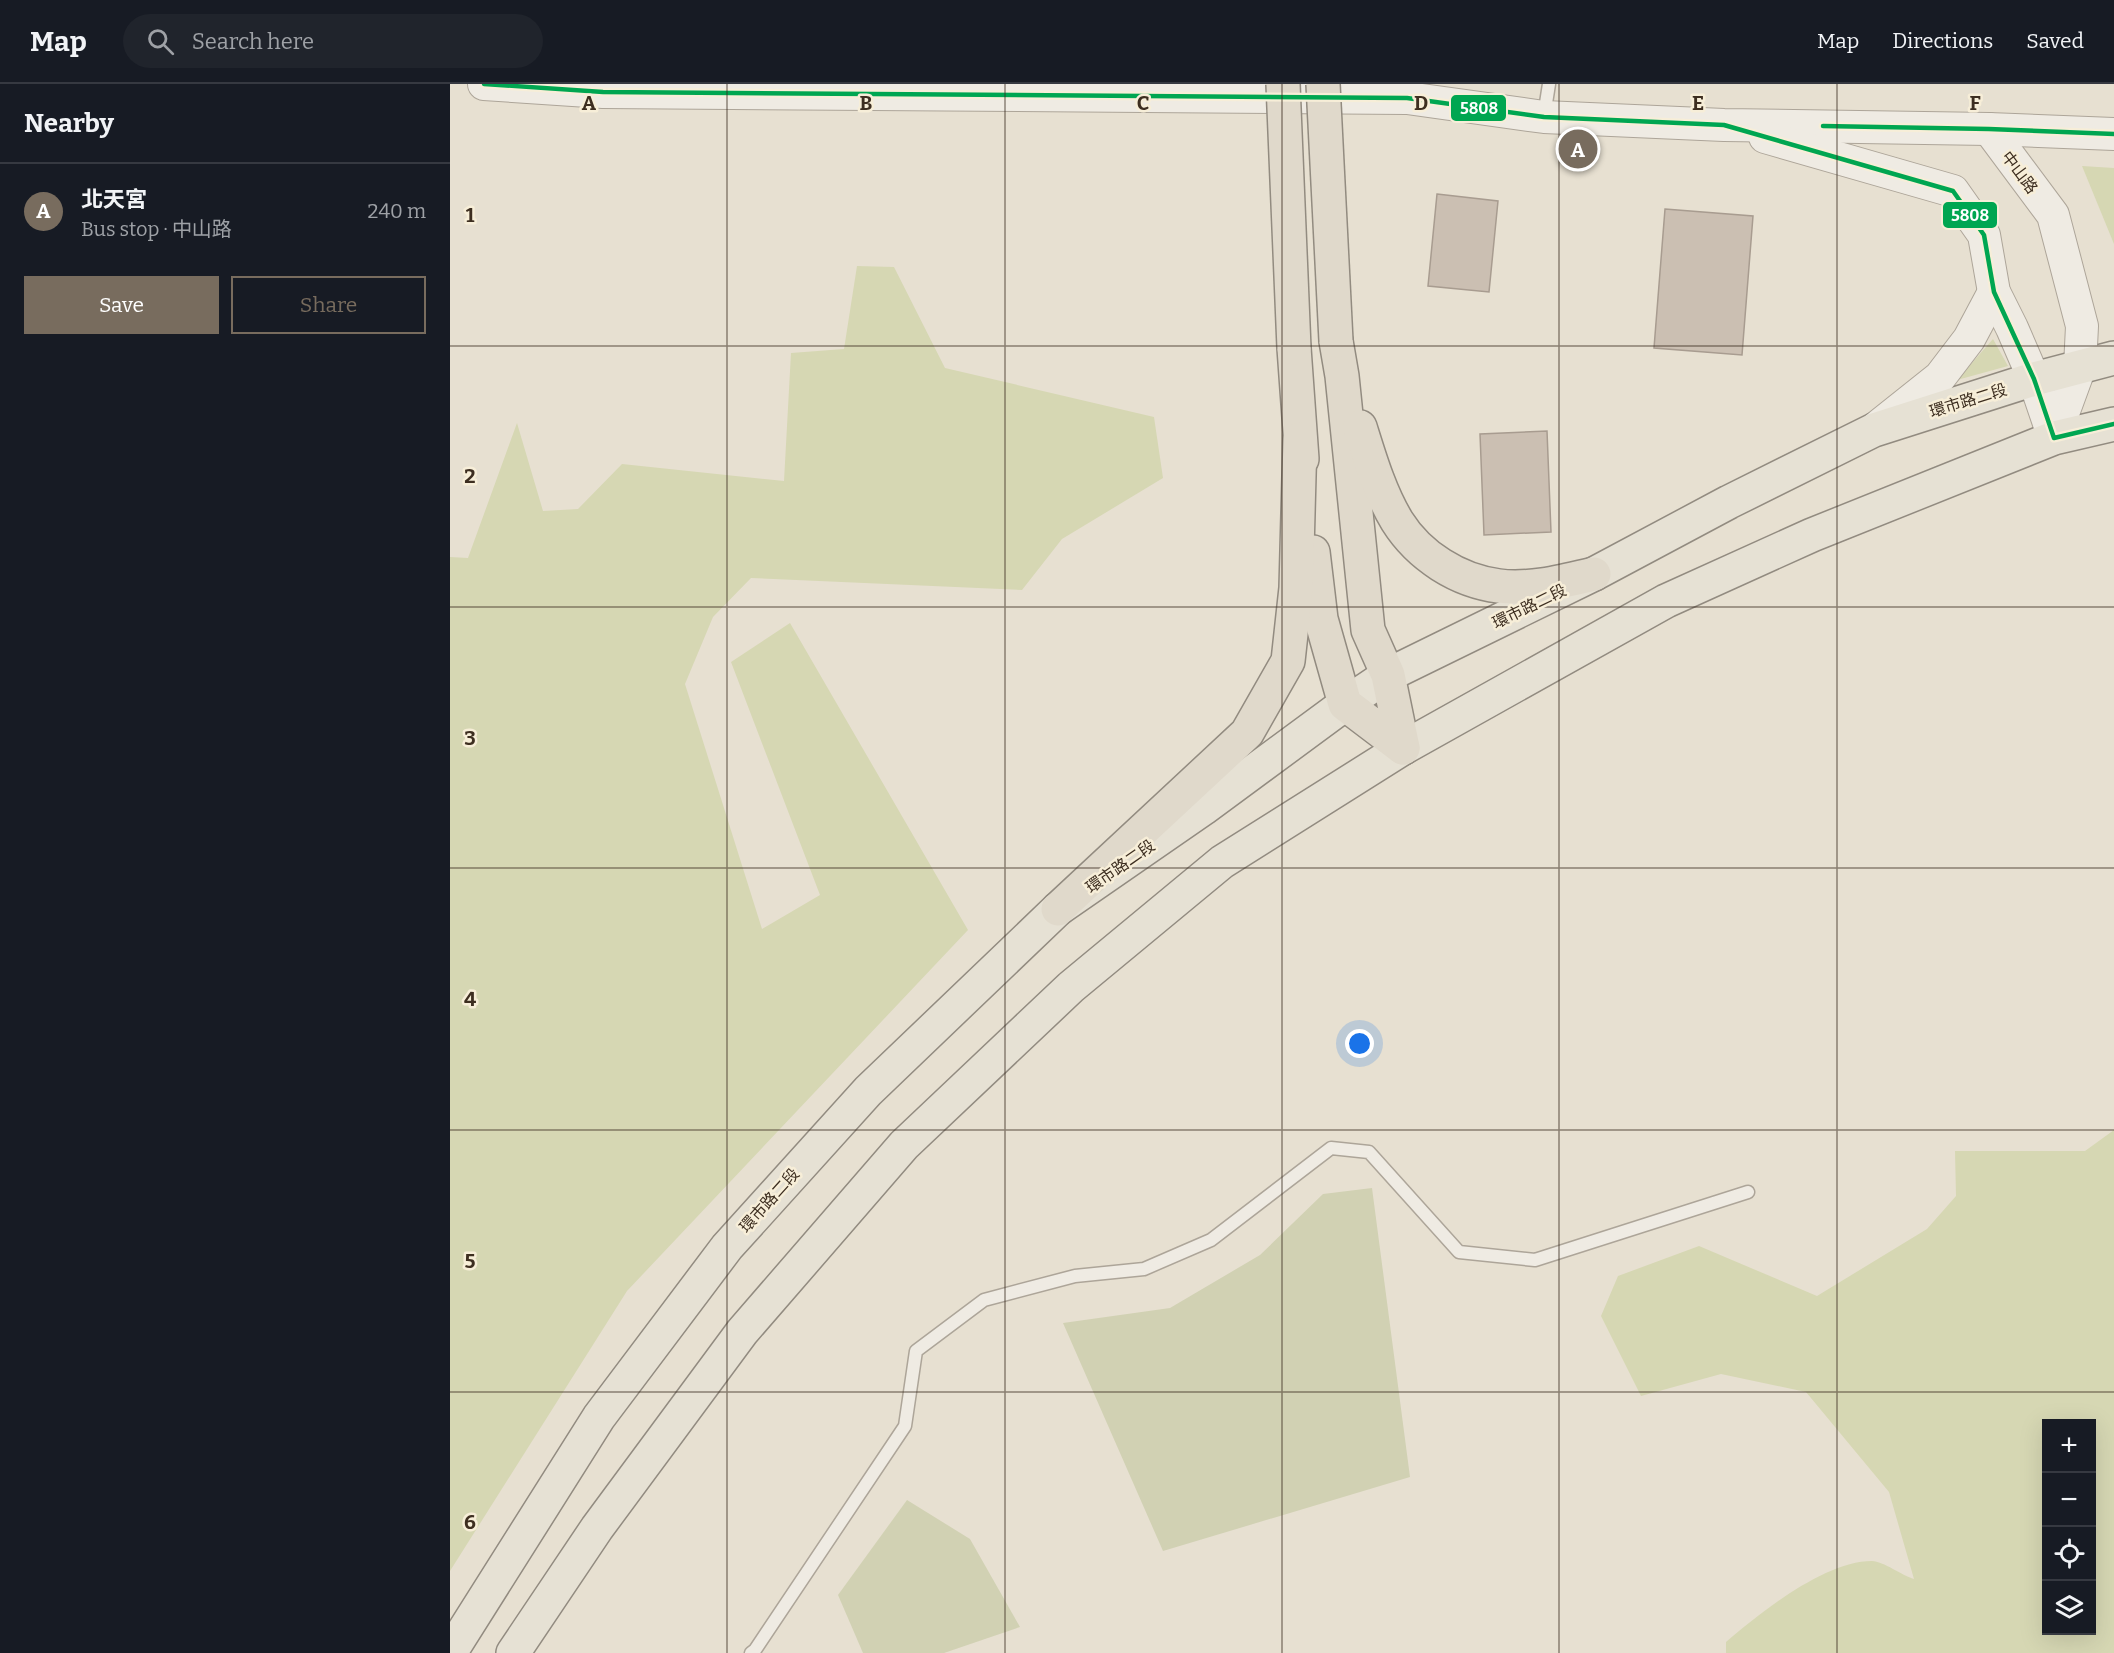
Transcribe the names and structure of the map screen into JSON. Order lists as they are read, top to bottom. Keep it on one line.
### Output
{"streets":{"main road":["環市路二段"],"street":["中山路"]},"lines":["transit line 5808"],"page":{"header":"Map","search":"Search here","nav":["Map","Directions","Saved"],"heading":"Nearby","pins":"A","list":[{"mark":"A","name":"北天宮","note":"Bus stop · 中山路","value":"240 m"}],"buttons":["Save","Share"],"map_buttons":["+","−"]},"grid":{"columns":["A","B","C","D","E","F"],"rows":["1","2","3","4","5","6"]}}
